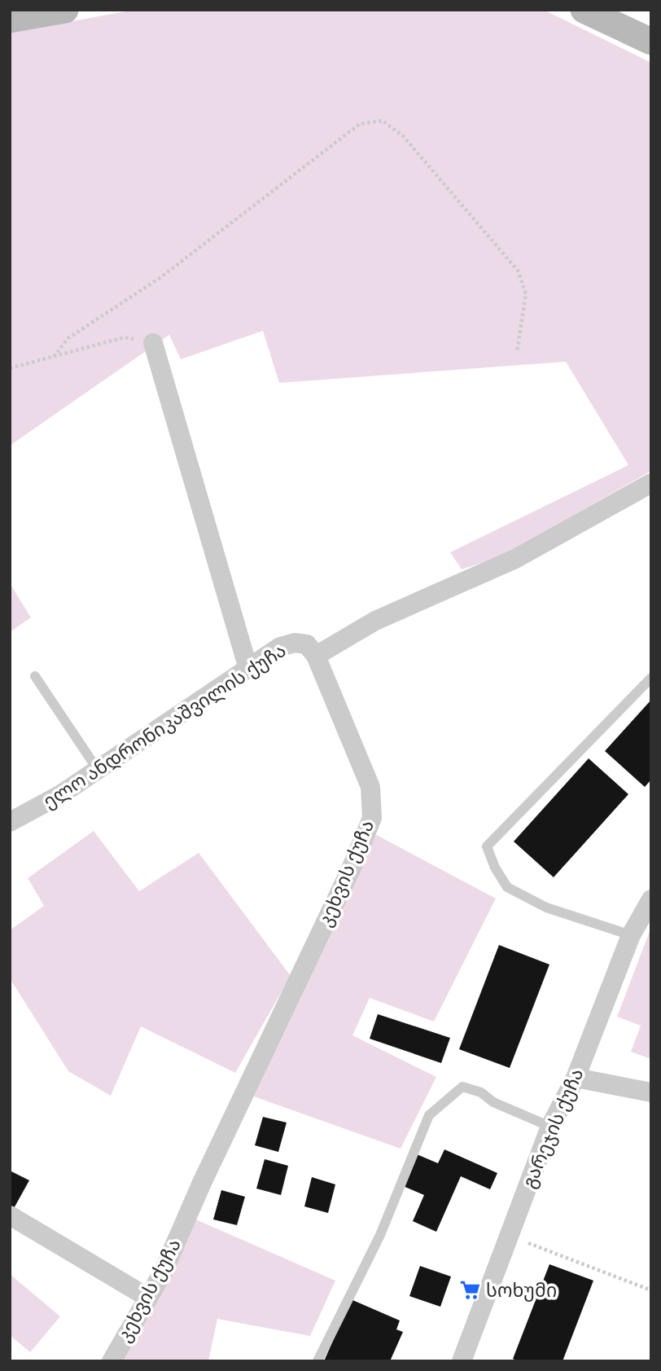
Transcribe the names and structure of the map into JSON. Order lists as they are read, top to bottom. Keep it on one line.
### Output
{"streets":{"street":["ელო ანდრონიკაშვილის ქუჩა","კეხვის ქუჩა","გარეჯის ქუჩა"]},"crossings":[["ელო ანდრონიკაშვილის ქუჩა","კეხვის ქუჩა"]],"places":{"supermarket":["სოხუმი"]}}
